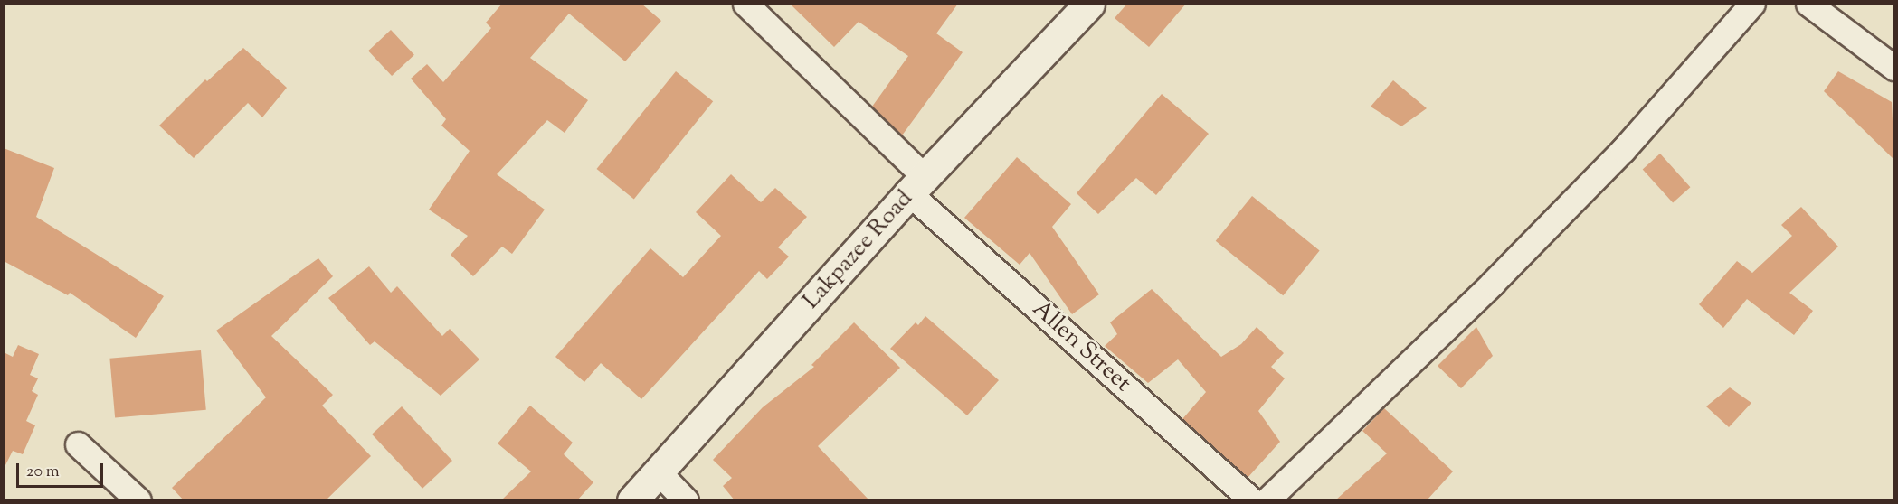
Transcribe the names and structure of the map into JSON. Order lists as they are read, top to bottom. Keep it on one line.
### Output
{"streets":{"street":["Lakpazee Road","Allen Street"]},"crossings":[["Lakpazee Road","Allen Street"]],"scale_bar":"20 m"}
